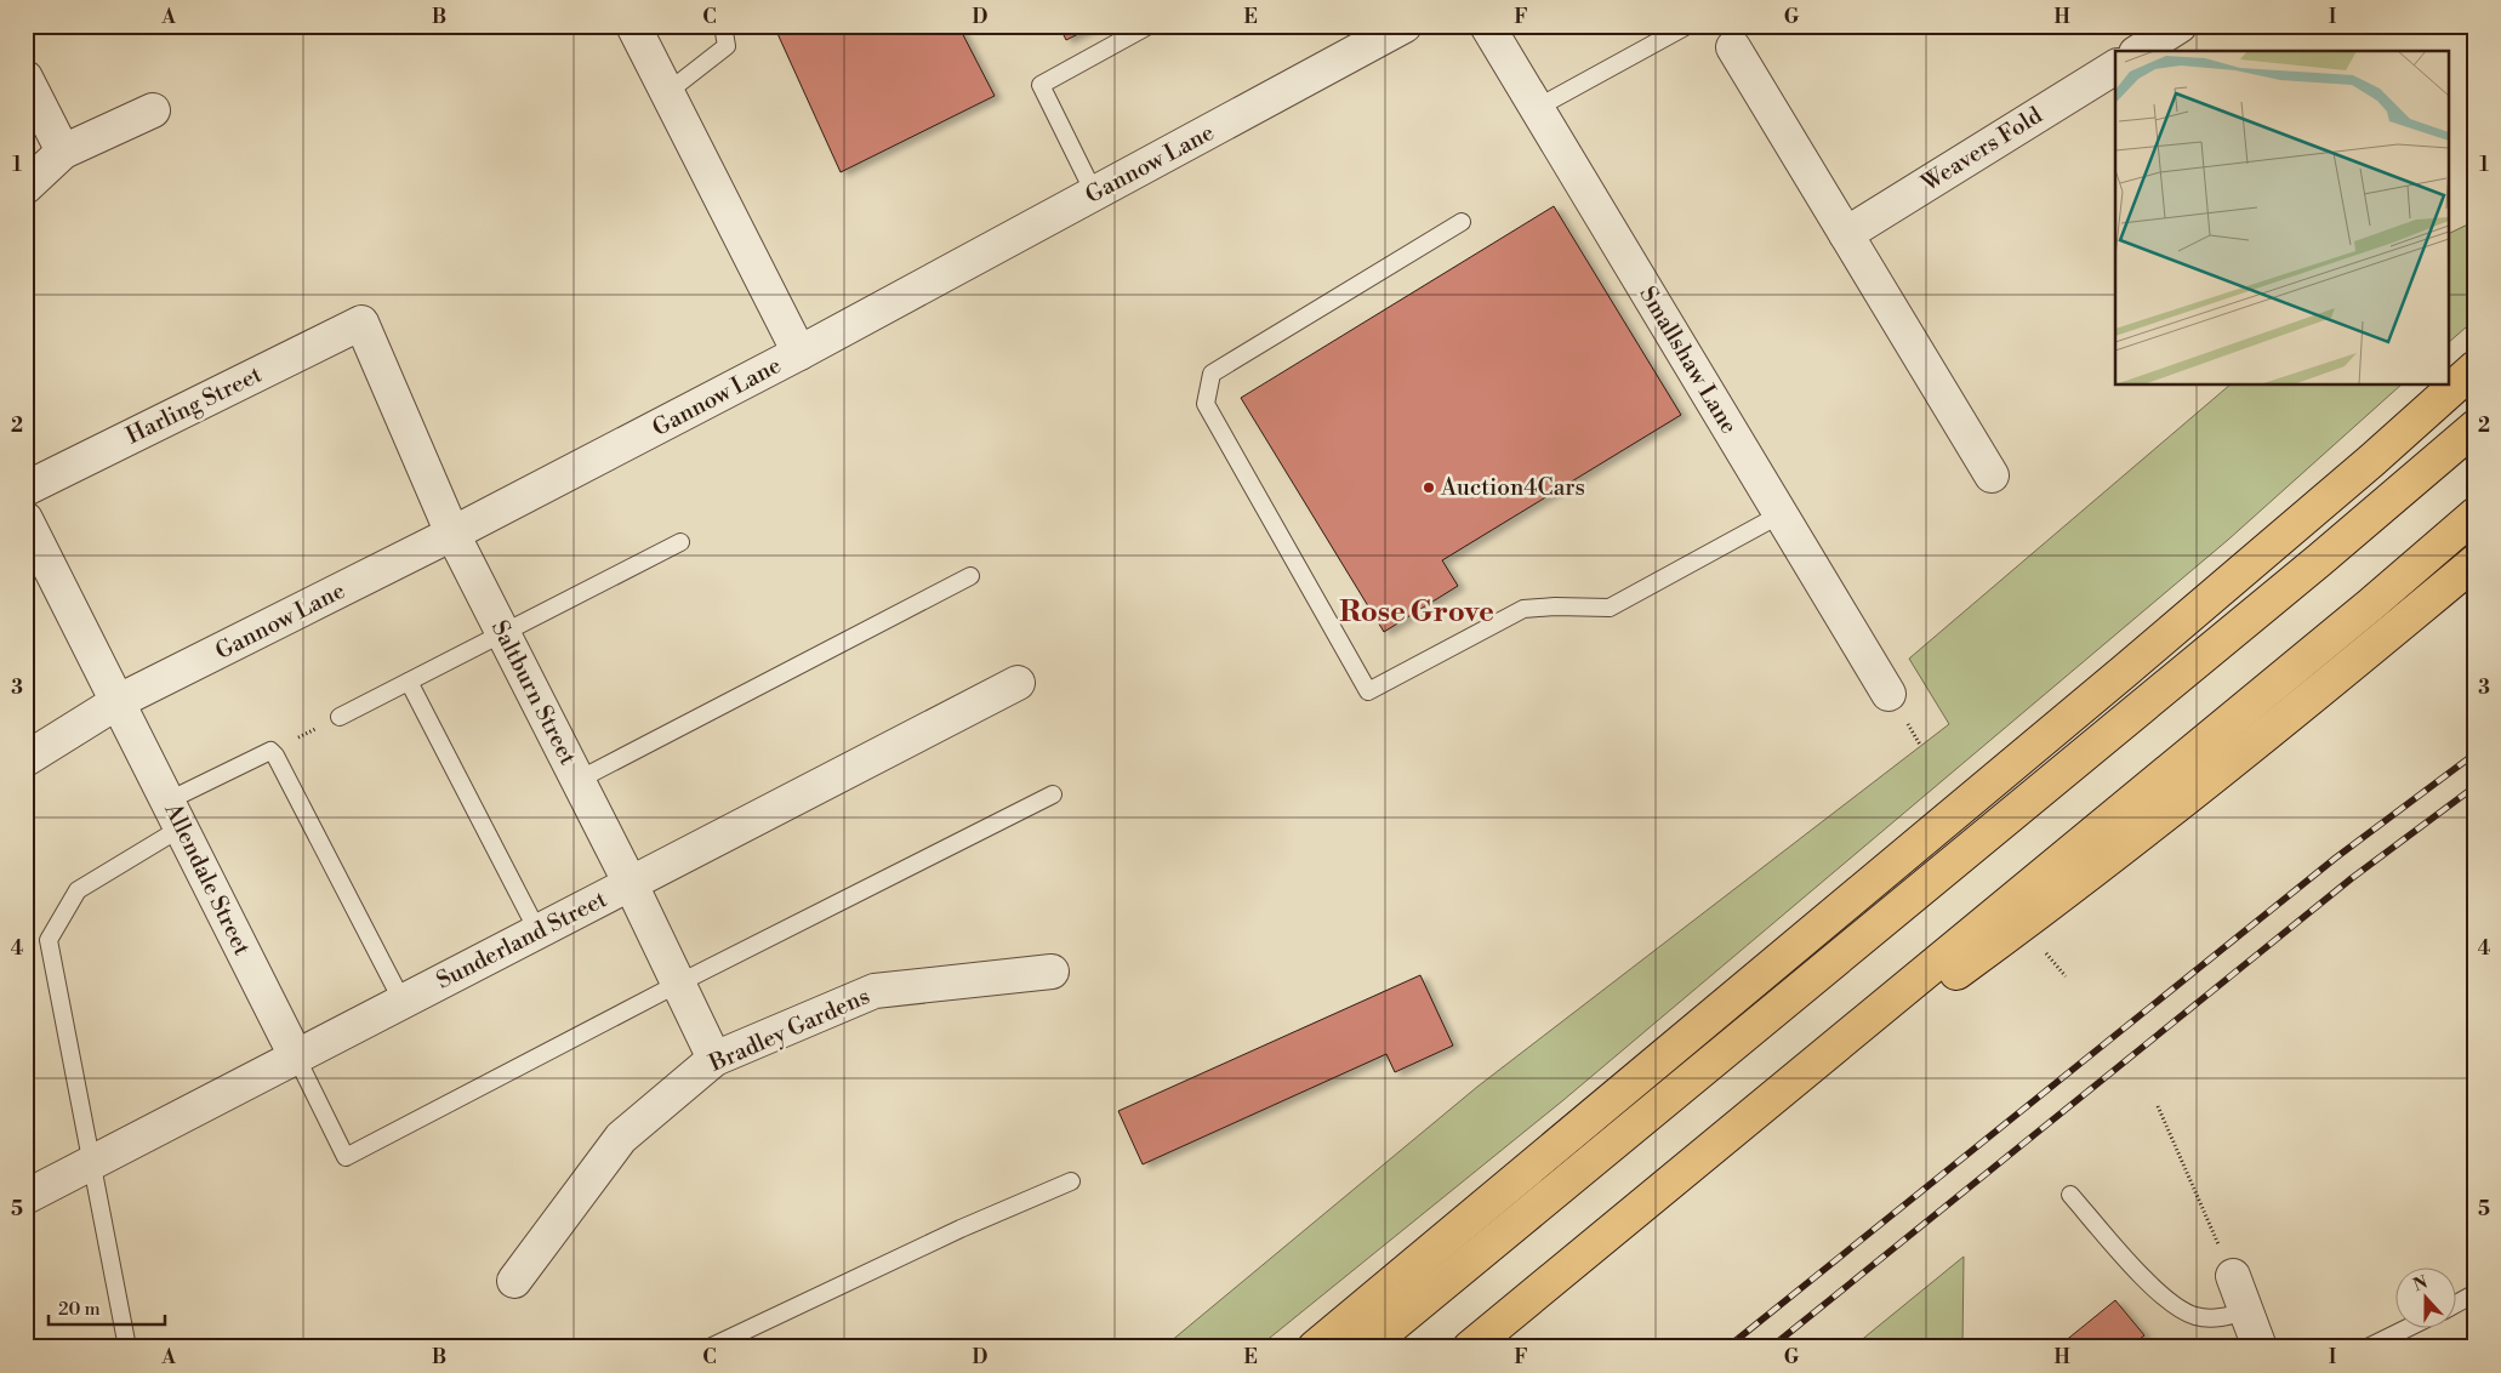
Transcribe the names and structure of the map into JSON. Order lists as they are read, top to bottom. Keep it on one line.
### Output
{"streets":{"street":["Weavers Fold","Gannow Lane","Smallshaw Lane","Harling Street","Saltburn Street","Allendale Street","Sunderland Street","Bradley Gardens"]},"crossings":[["Gannow Lane","Saltburn Street"],["Gannow Lane","Allendale Street"],["Harling Street","Saltburn Street"],["Saltburn Street","Sunderland Street"],["Saltburn Street","Bradley Gardens"],["Allendale Street","Sunderland Street"]],"districts":["Rose Grove"],"places":["Auction4Cars"],"scale_bar":"20 m","north":"top","grid":{"columns":["A","B","C","D","E","F","G","H","I"],"rows":["1","2","3","4","5"]}}
